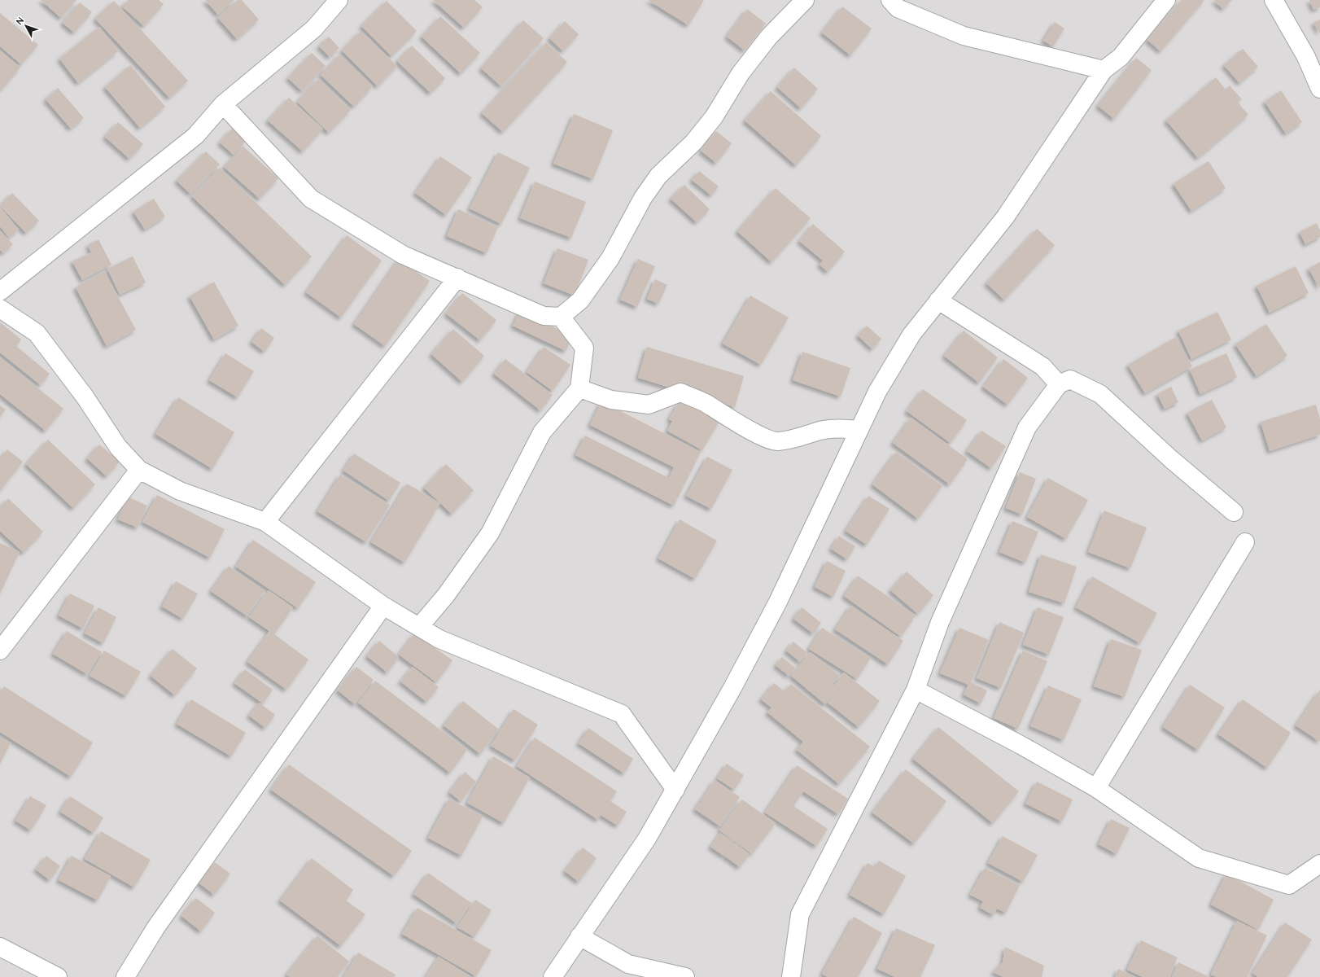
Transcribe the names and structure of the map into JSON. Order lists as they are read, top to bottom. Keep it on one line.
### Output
{"north":"top left"}
